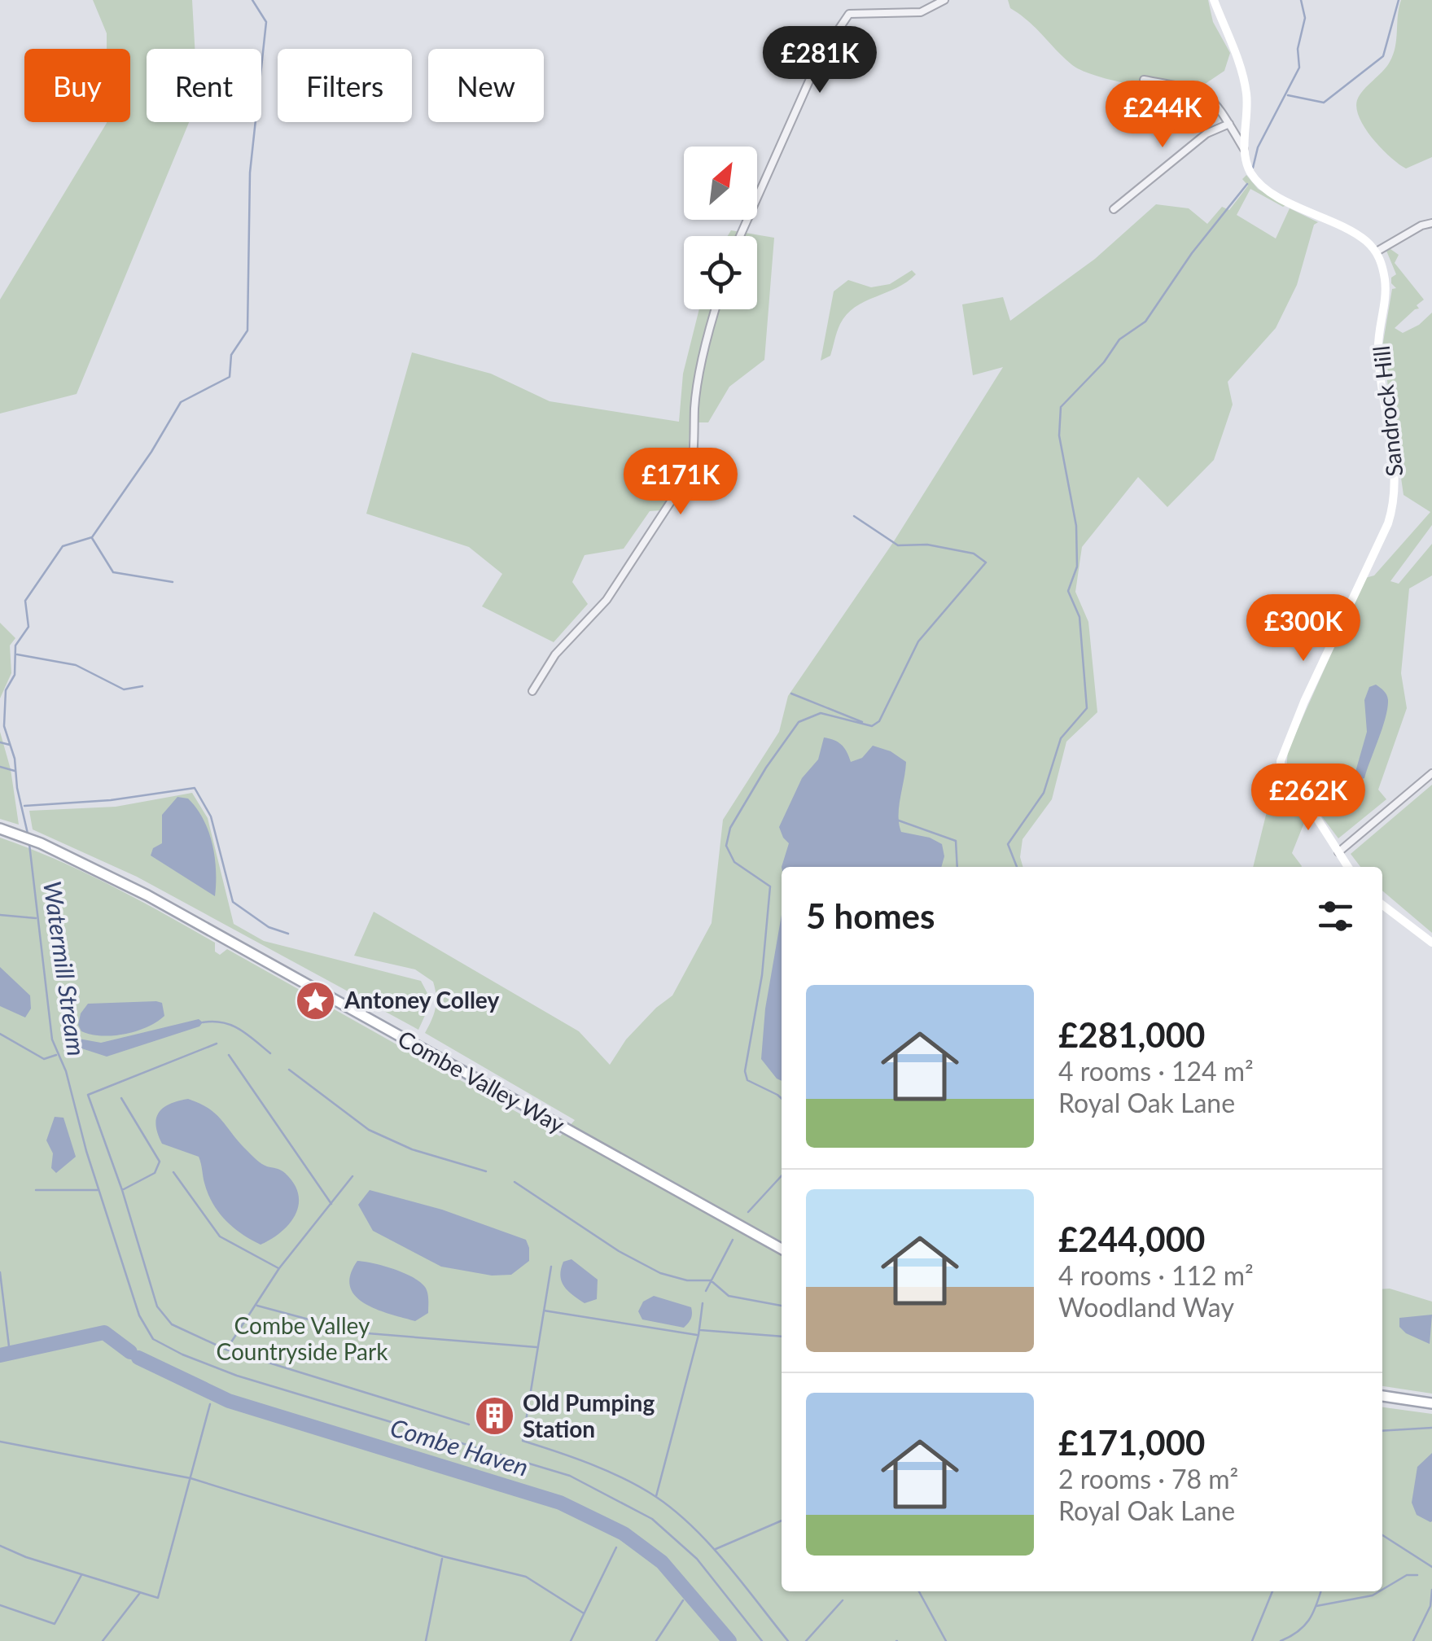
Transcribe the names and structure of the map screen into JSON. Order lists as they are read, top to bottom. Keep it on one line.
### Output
{"streets":{"main road":["Combe Valley Way"],"street":["Sandrock Hill"]},"water":["Watermill Stream","Combe Haven"],"parks":["Combe Valley Countryside Park"],"places":{"place":["Antoney Colley"],"building":["Old Pumping Station"]},"north":"top right","page":{"price":["£281K","£244K","£171K","£300K","£262K"],"chip":["Buy","Rent","Filters","New"],"heading":"5 homes","list":[{"name":"£281,000","note":"4 rooms · 124 m² · Royal Oak Lane"},{"name":"£244,000","note":"4 rooms · 112 m² · Woodland Way"},{"name":"£171,000","note":"2 rooms · 78 m² · Royal Oak Lane"}]}}
